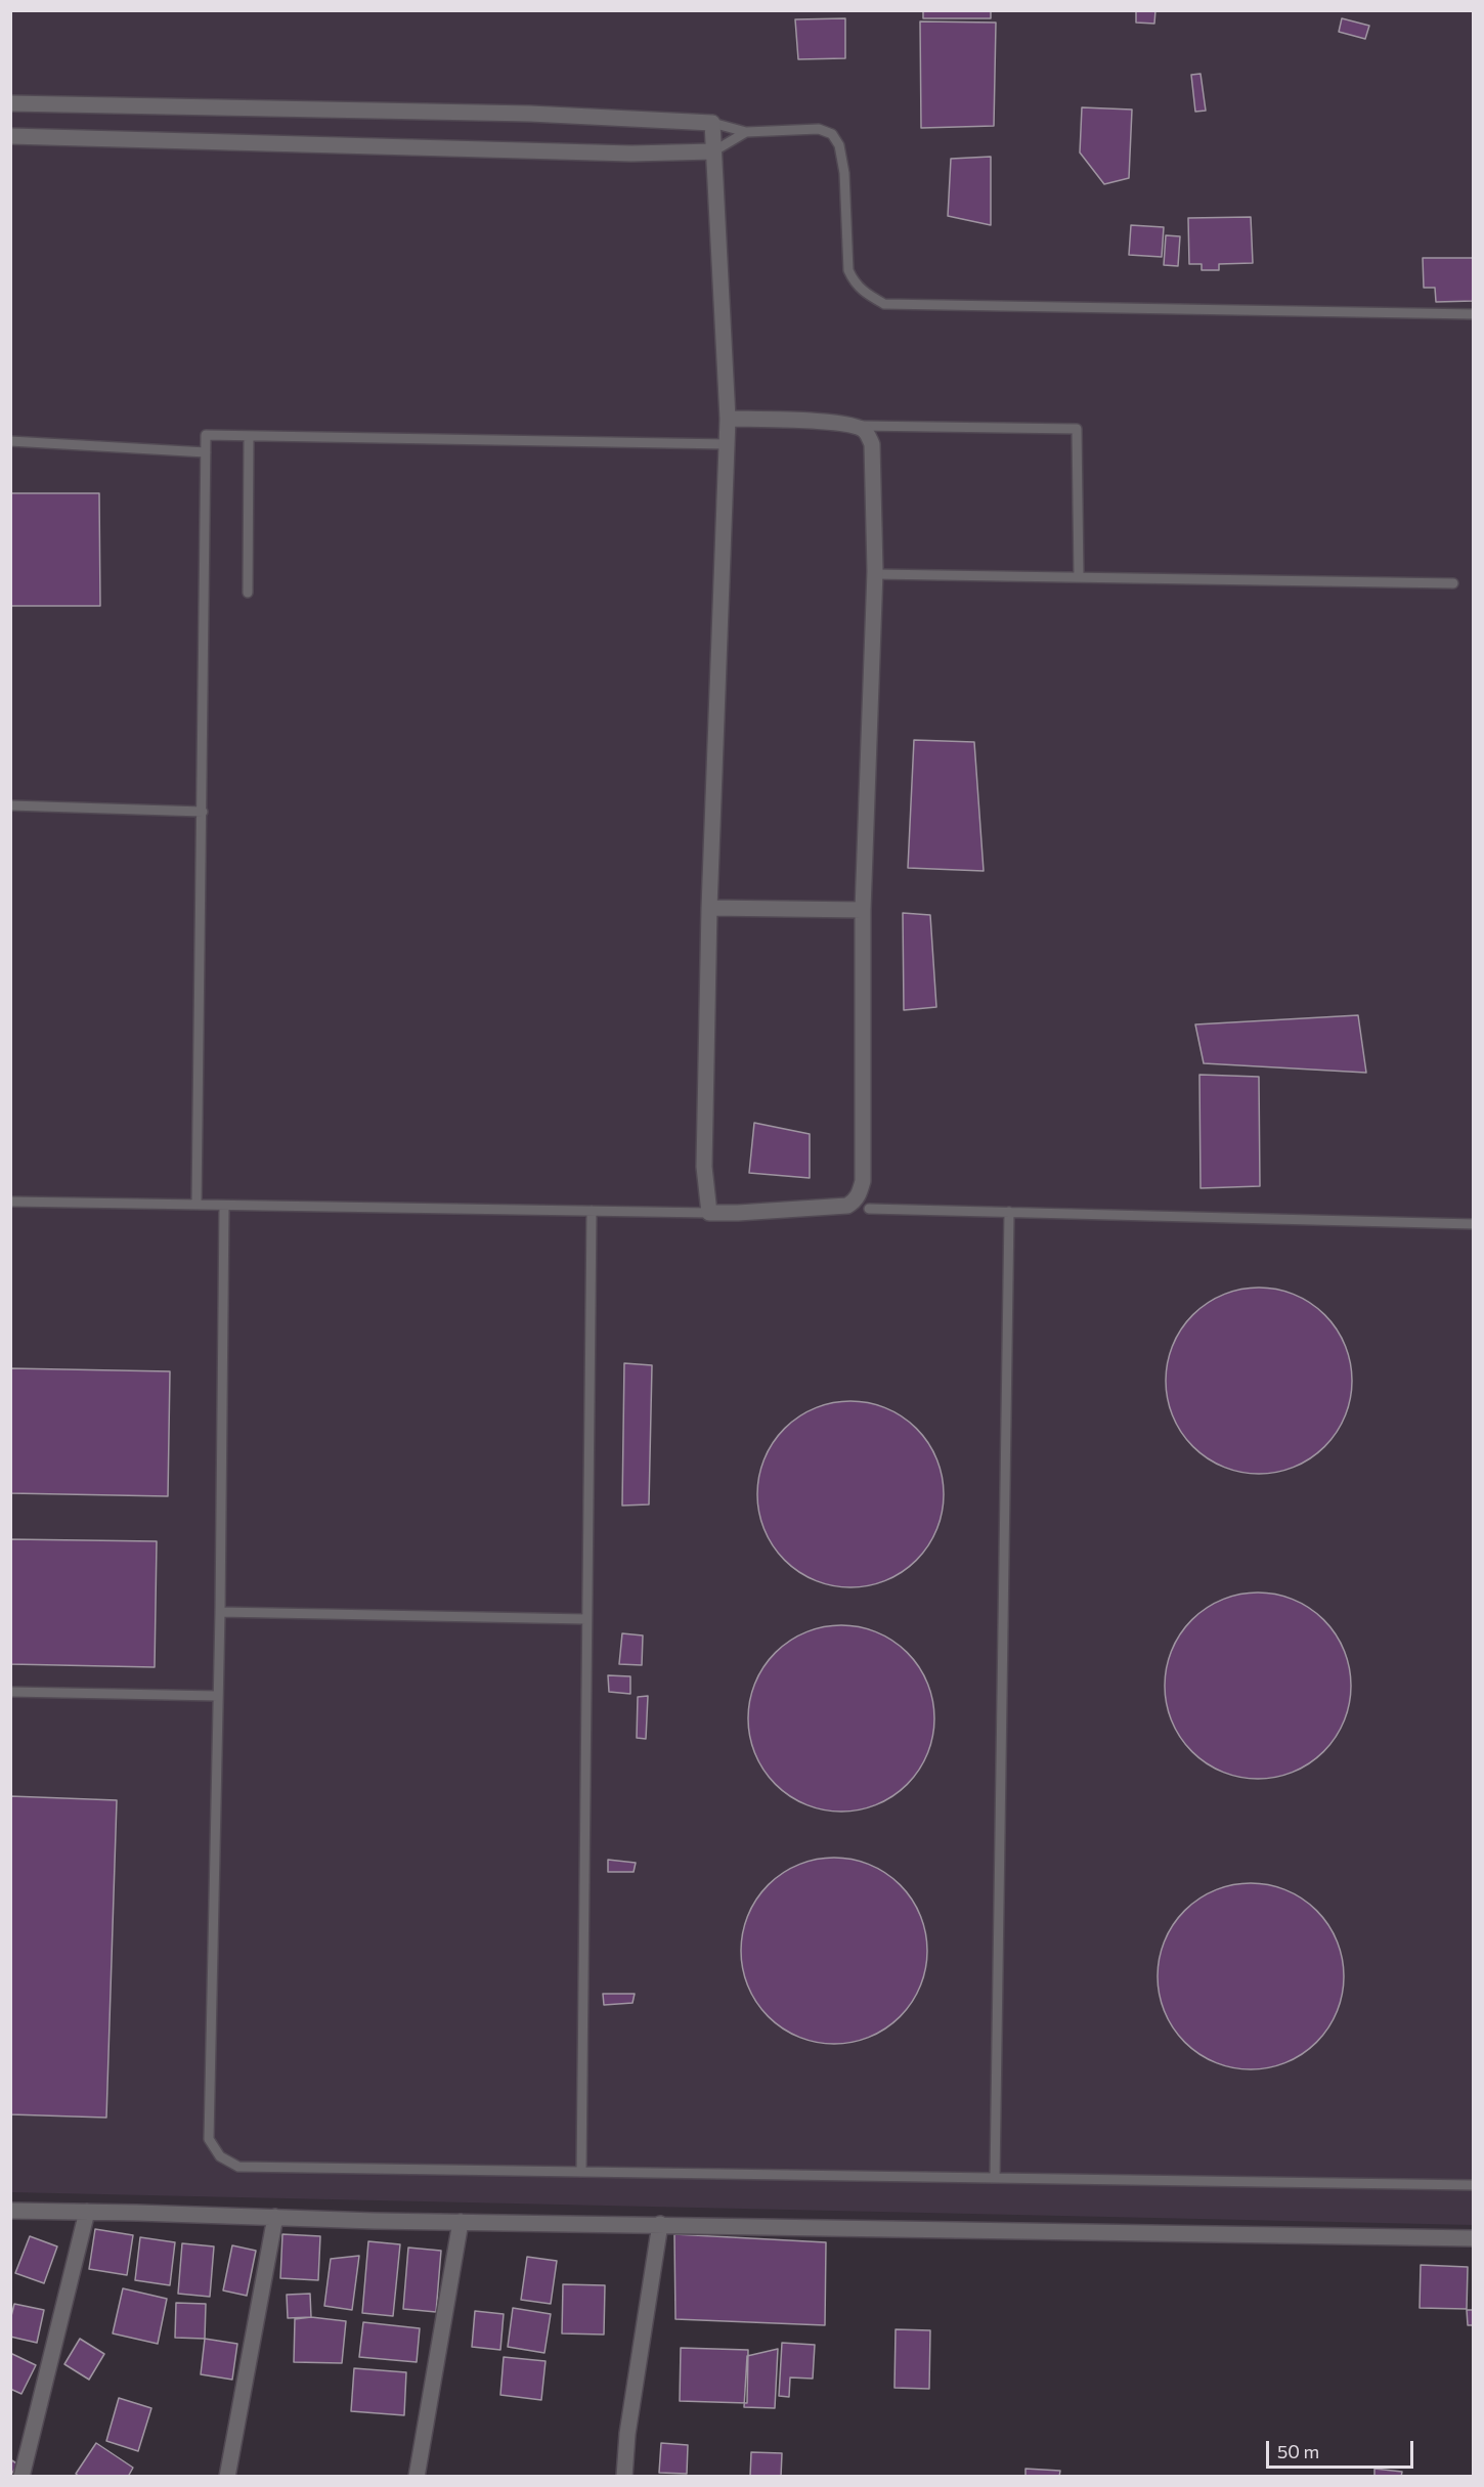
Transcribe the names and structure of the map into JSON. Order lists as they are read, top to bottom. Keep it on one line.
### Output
{"scale_bar":"50 m"}
